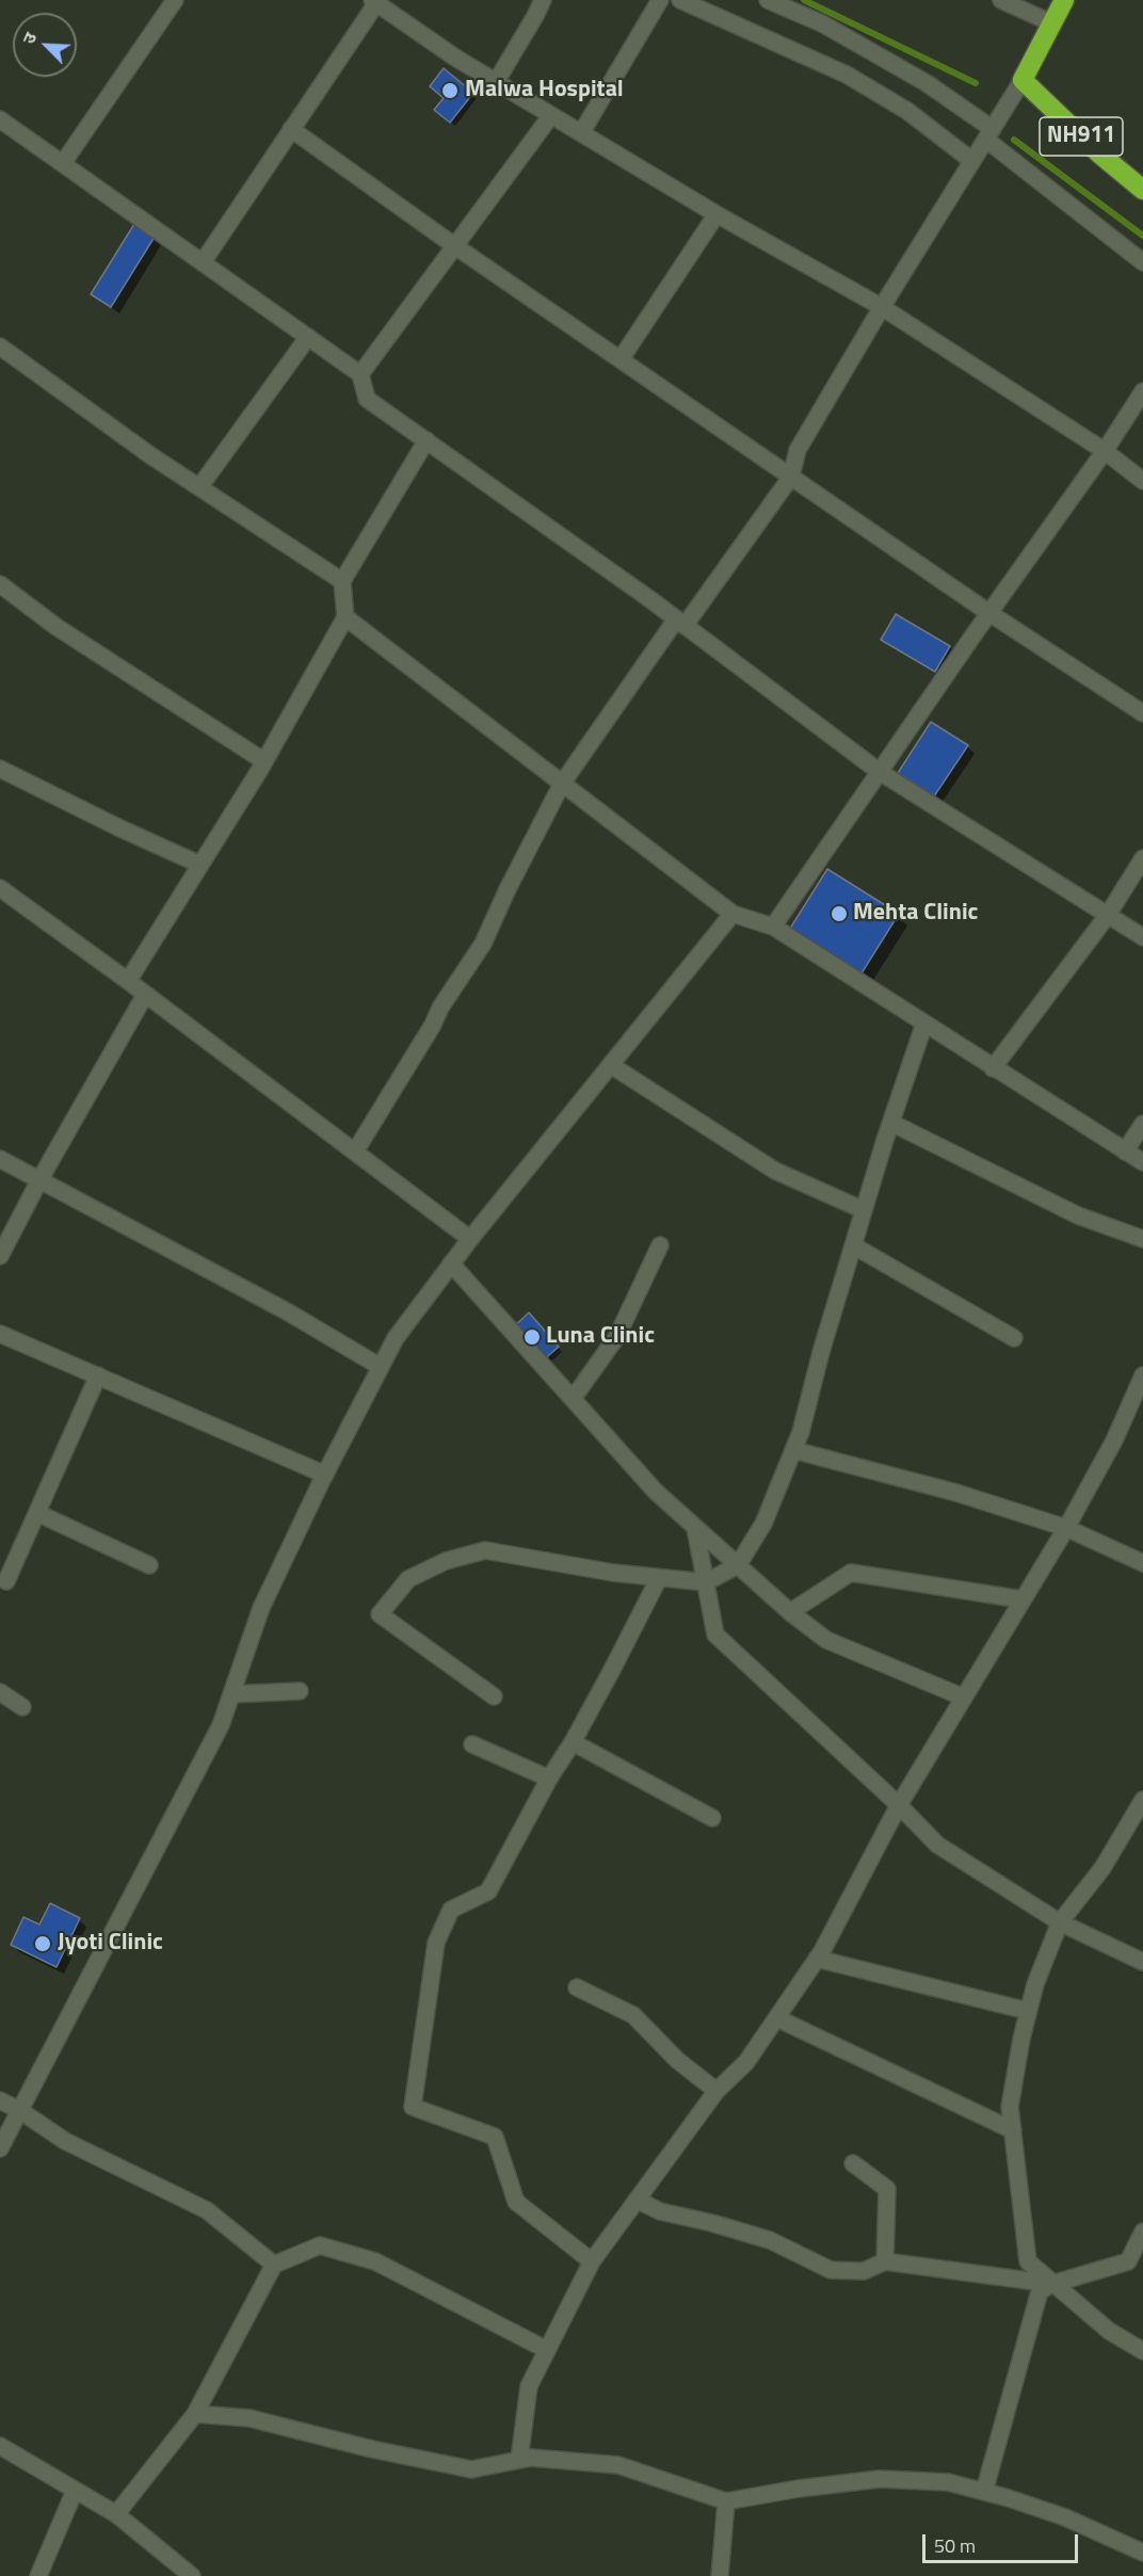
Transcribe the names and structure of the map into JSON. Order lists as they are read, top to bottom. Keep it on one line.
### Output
{"streets":{"highway":["NH911"]},"places":["Malwa Hospital","Mehta Clinic","Luna Clinic","Jyoti Clinic"],"scale_bar":"50 m","north":"top left"}
